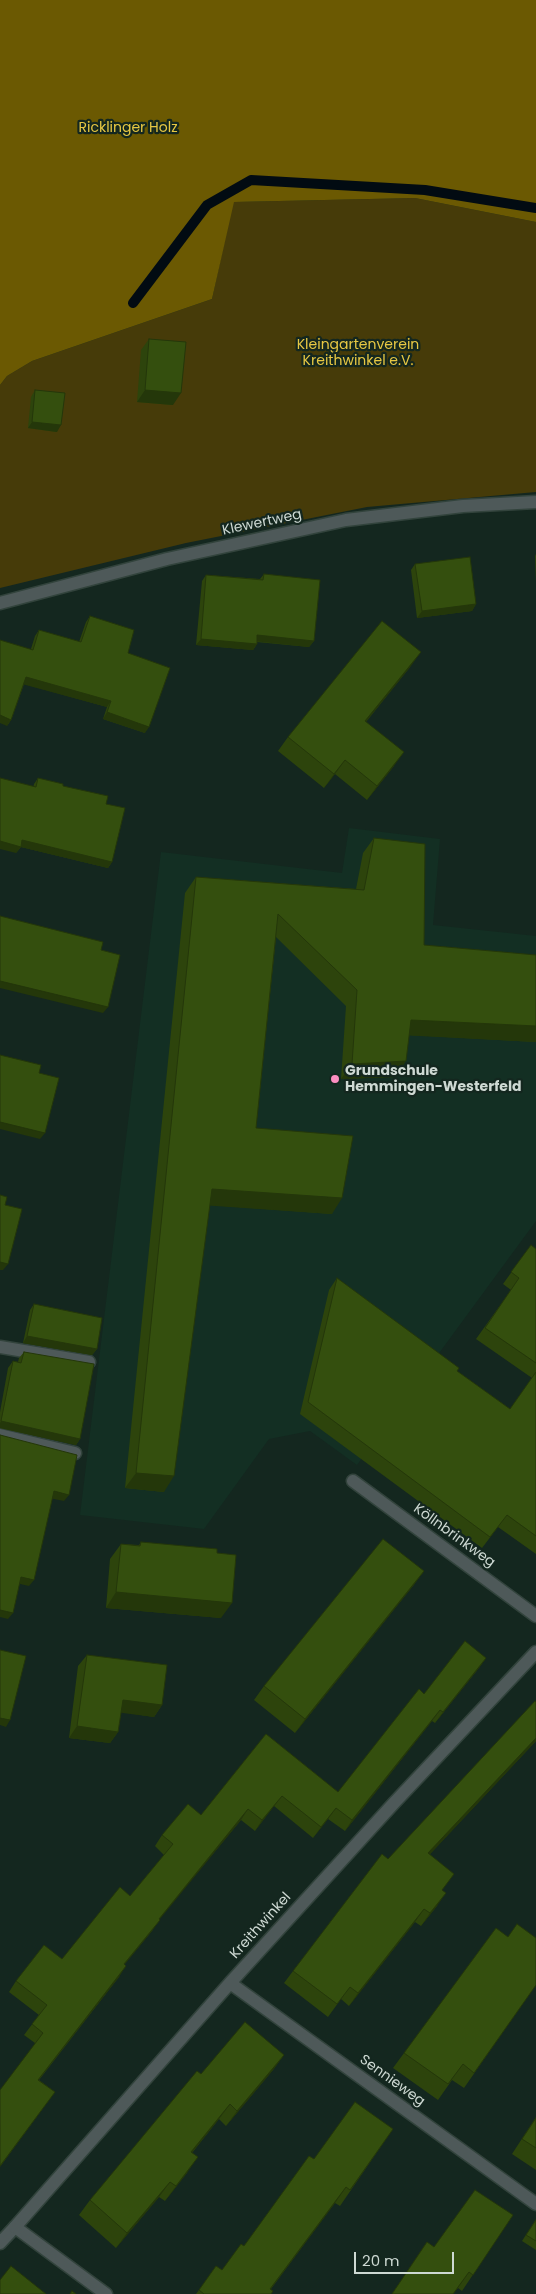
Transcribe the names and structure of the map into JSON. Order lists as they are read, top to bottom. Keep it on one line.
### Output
{"streets":{"street":["Klewertweg","Köllnbrinkweg","Kreithwinkel","Sennieweg"]},"crossings":[["Kreithwinkel","Sennieweg"]],"parks":["Ricklinger Holz","Kleingartenverein Kreithwinkel e.V."],"places":["Grundschule Hemmingen-Westerfeld"],"scale_bar":"20 m"}
